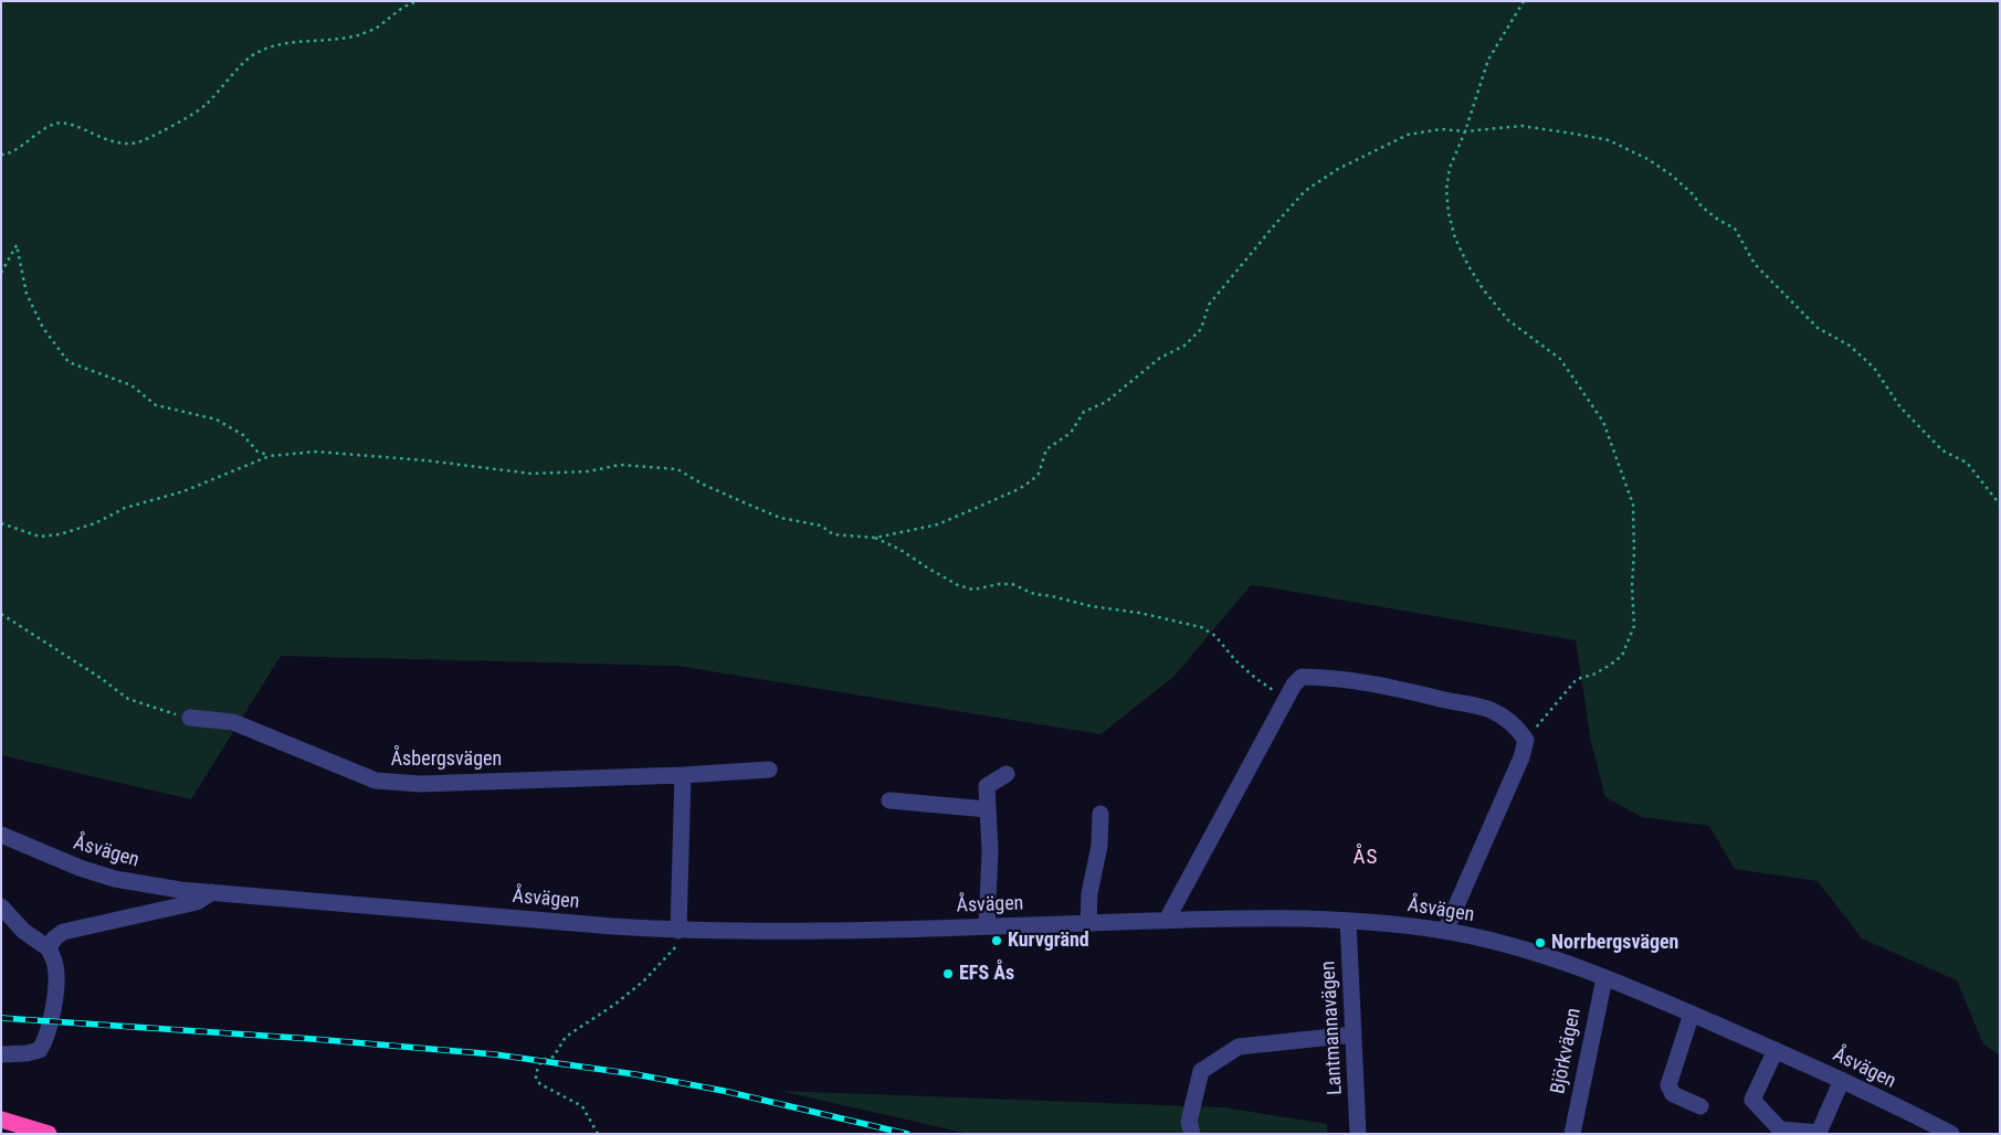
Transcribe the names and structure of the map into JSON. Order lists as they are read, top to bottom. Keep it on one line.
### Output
{"streets":{"street":["Åsbergsvägen","Åsvägen","Lantmannavägen","Björkvägen"]},"crossings":[["Åsvägen","Lantmannavägen"],["Åsvägen","Björkvägen"]],"districts":["ÅS"],"places":["Kurvgränd","Norrbergsvägen","EFS Ås"]}
